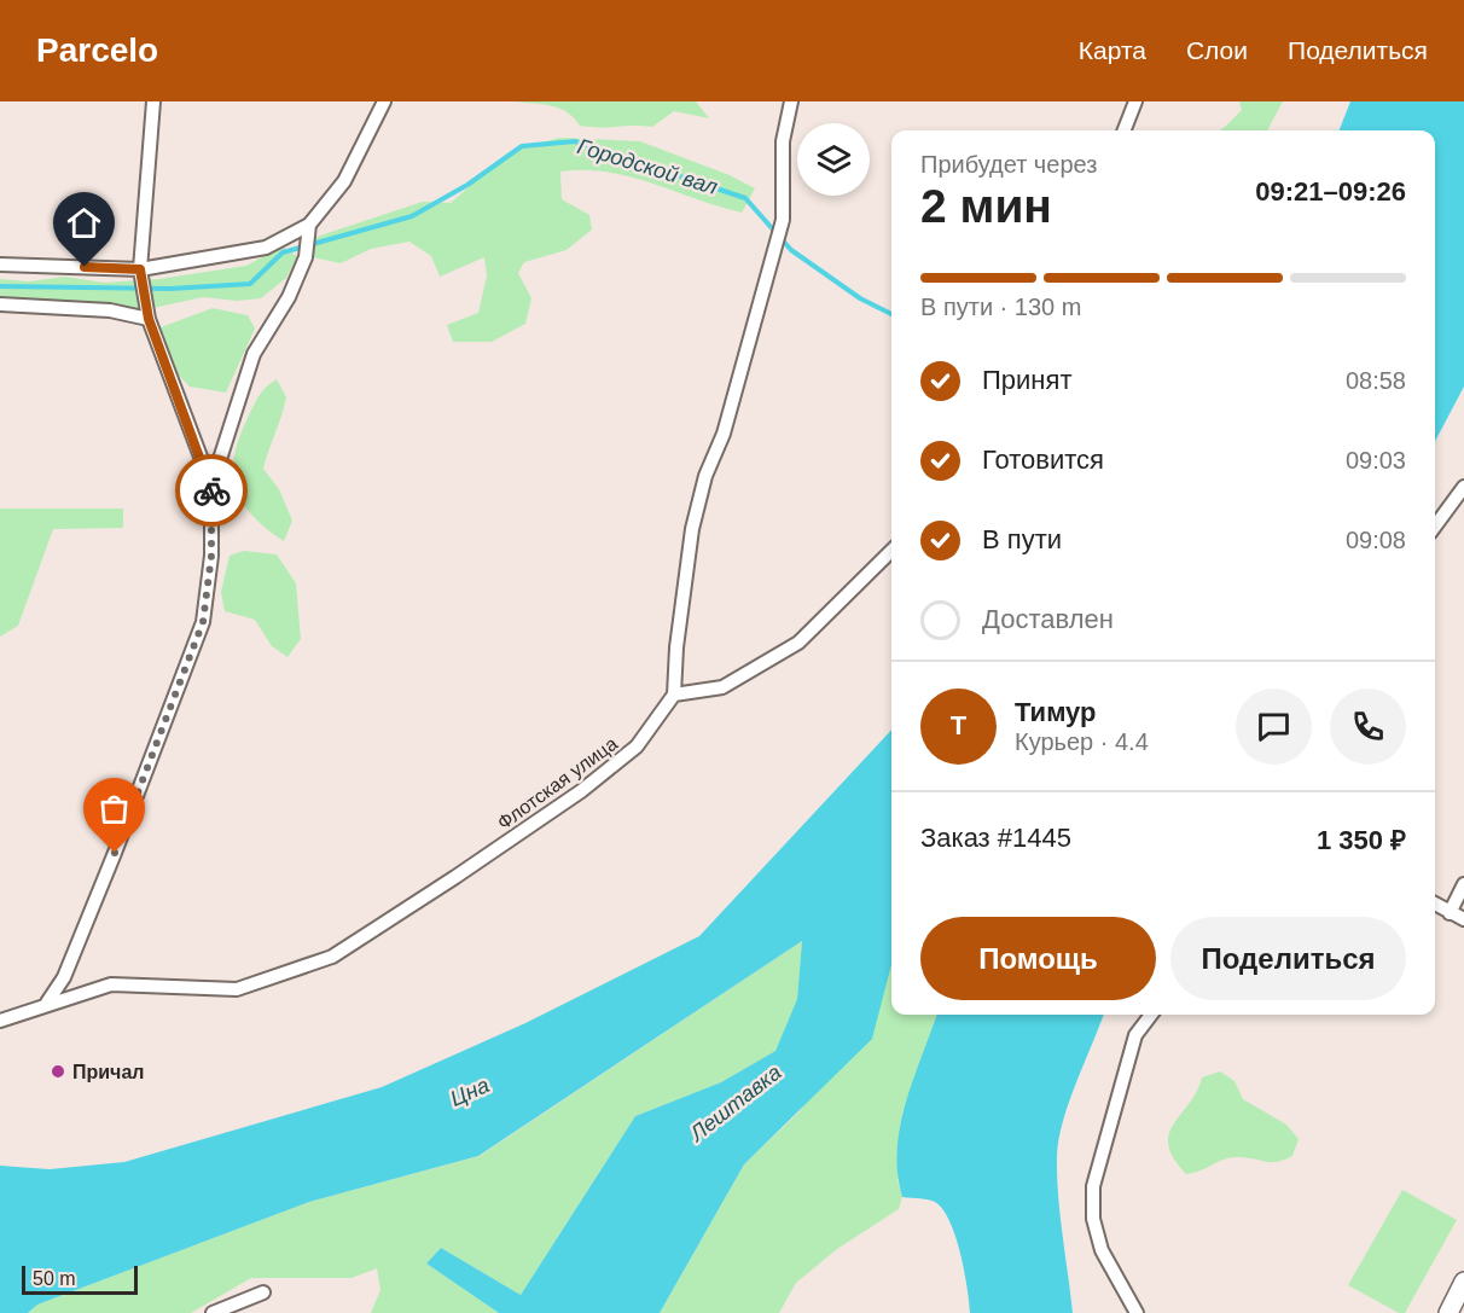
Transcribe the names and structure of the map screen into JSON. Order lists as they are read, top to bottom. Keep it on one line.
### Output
{"streets":{"street":["Флотская улица"]},"water":["Городской вал","Цна","Лештавка"],"places":["Причал"],"scale_bar":"50 m","page":{"header":"Parcelo","nav":["Карта","Слои","Поделиться"],"heading":["2 мин","Прибудет через","09:21–09:26"],"panel":["Тимур","Курьер · 4.4","Заказ #1445","1 350 ₽"],"bar":"В пути · 130 m","list":[["Принят","08:58"],["Готовится","09:03"],["В пути","09:08"],"Доставлен"],"round":"Т","buttons":["Помощь","Поделиться"],"scale":"50 m"}}
